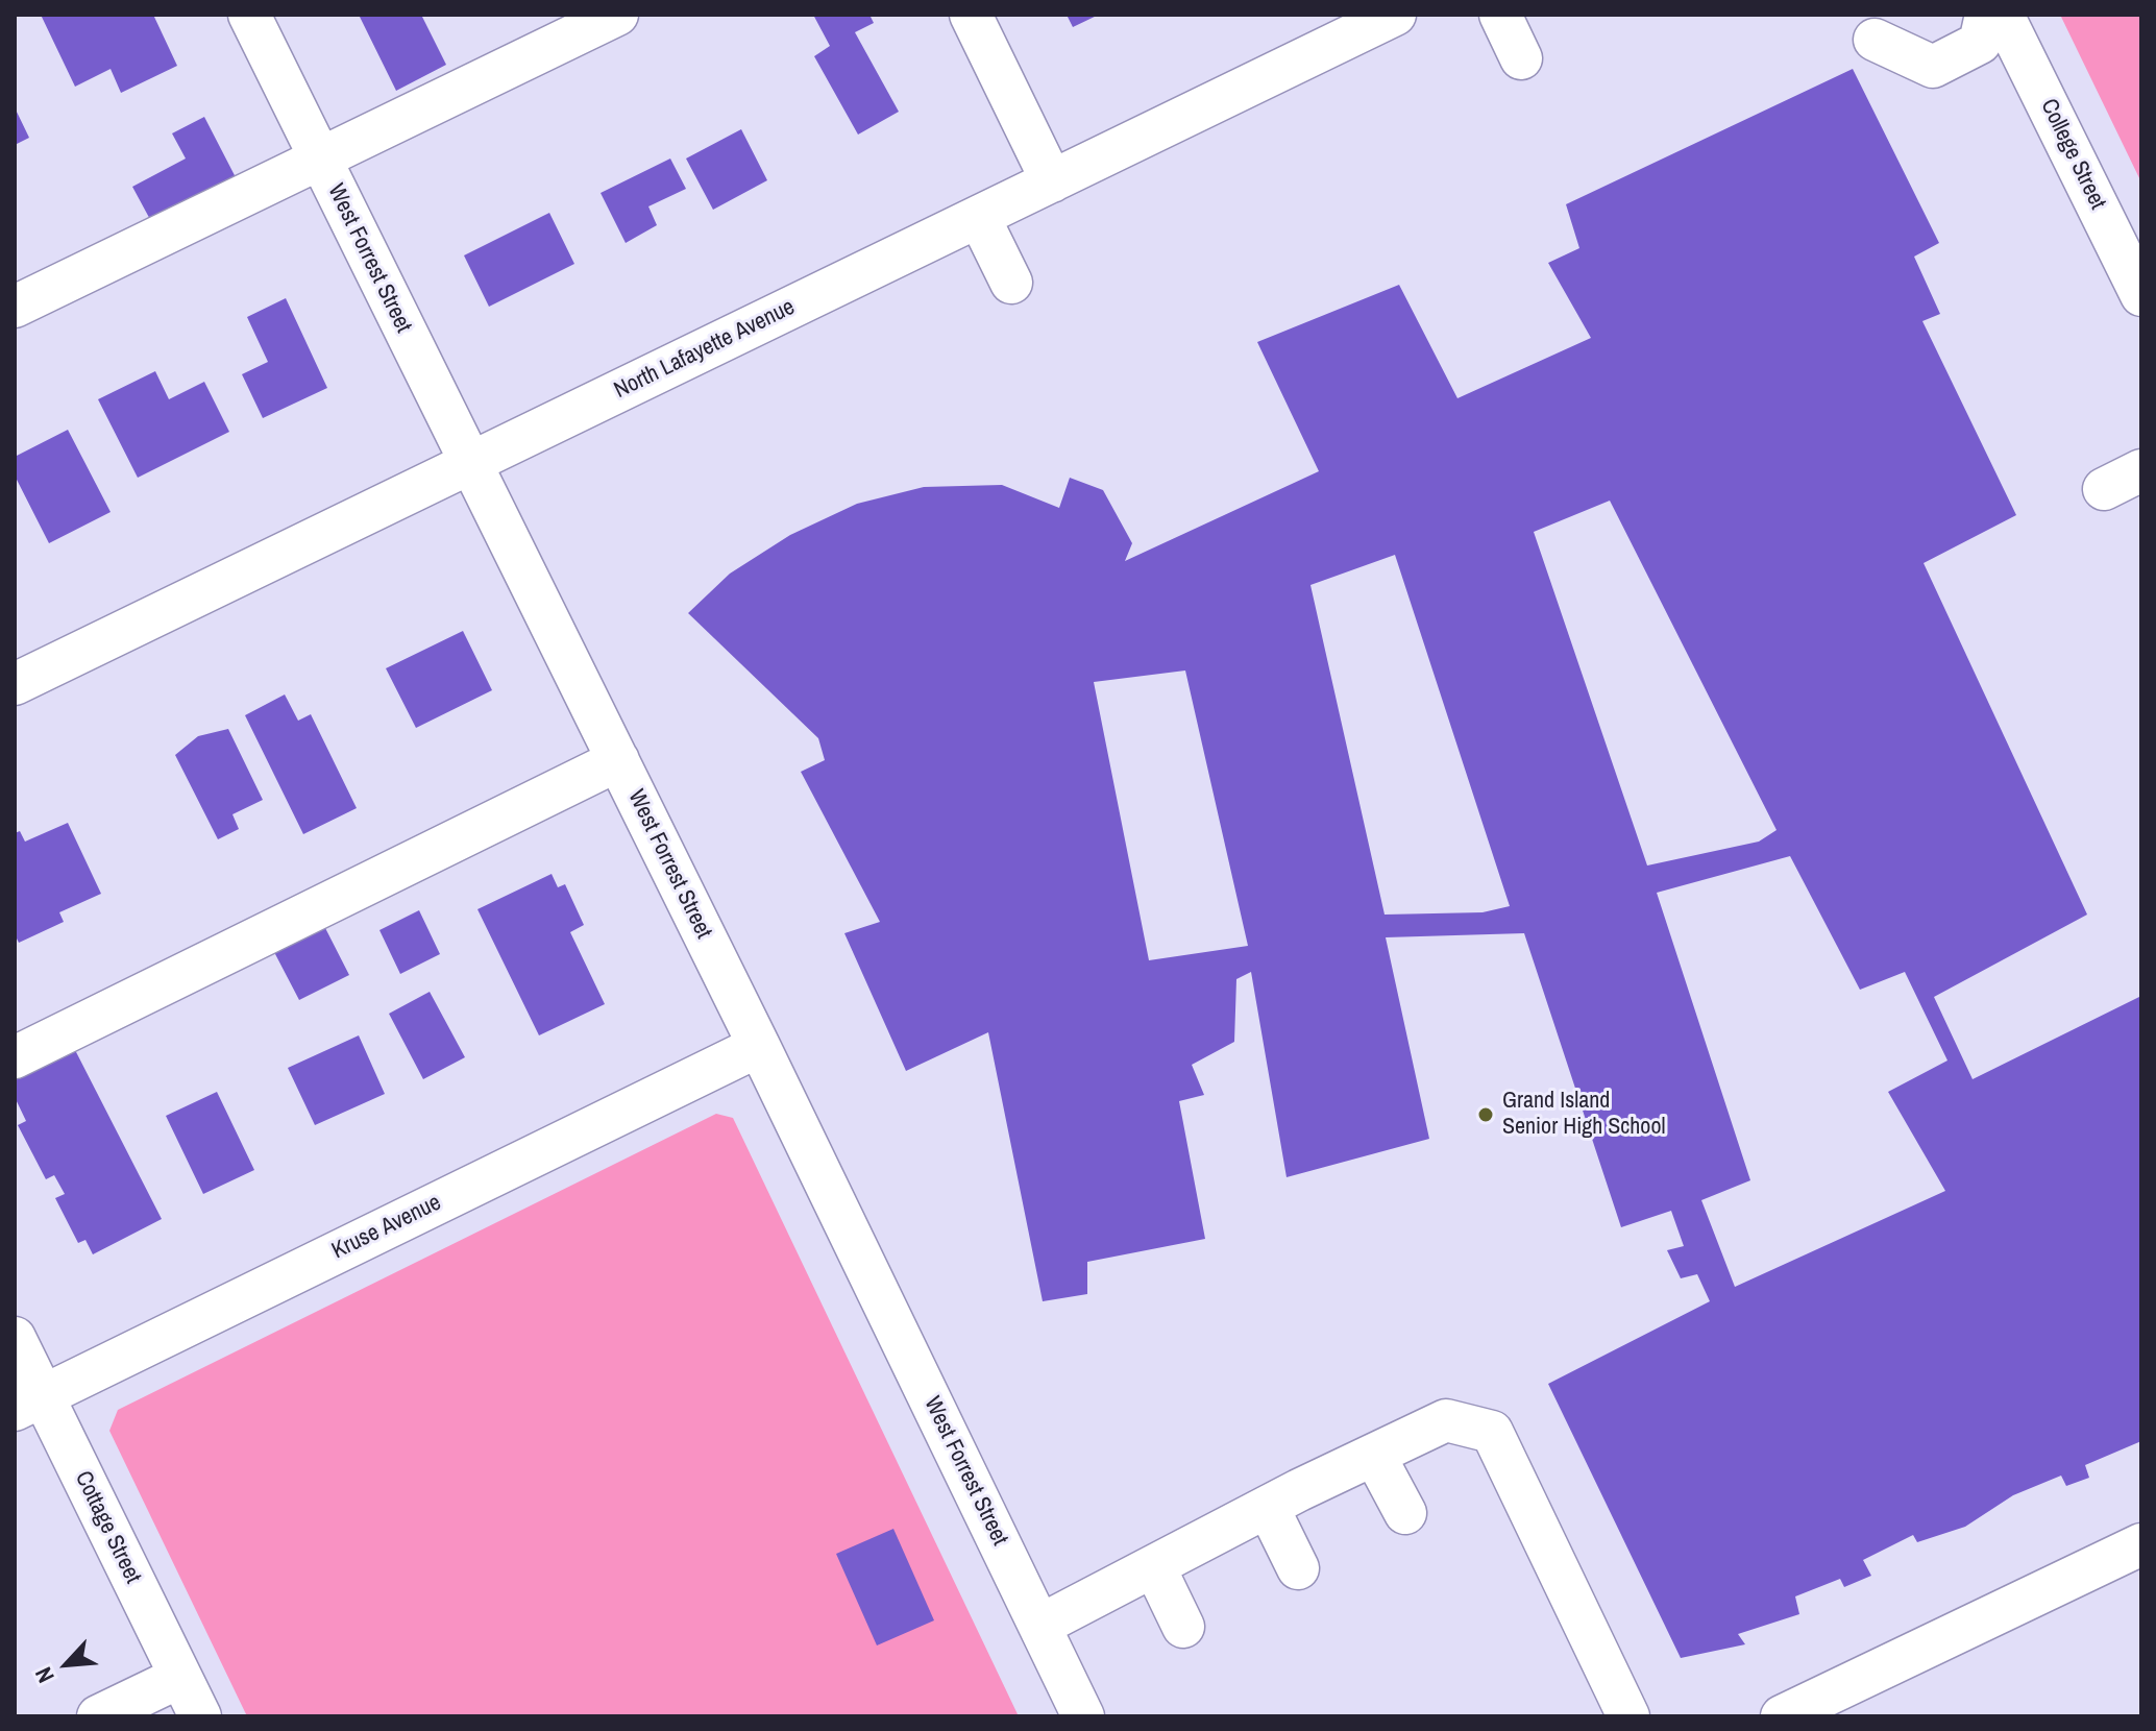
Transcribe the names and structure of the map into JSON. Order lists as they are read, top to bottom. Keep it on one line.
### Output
{"streets":{"street":["College Street","West Forrest Street","North Lafayette Avenue","Kruse Avenue","Cottage Street"]},"crossings":[["West Forrest Street","North Lafayette Avenue"],["West Forrest Street","Kruse Avenue"],["Kruse Avenue","Cottage Street"]],"places":["Grand Island Senior High School"],"north":"bottom left"}
